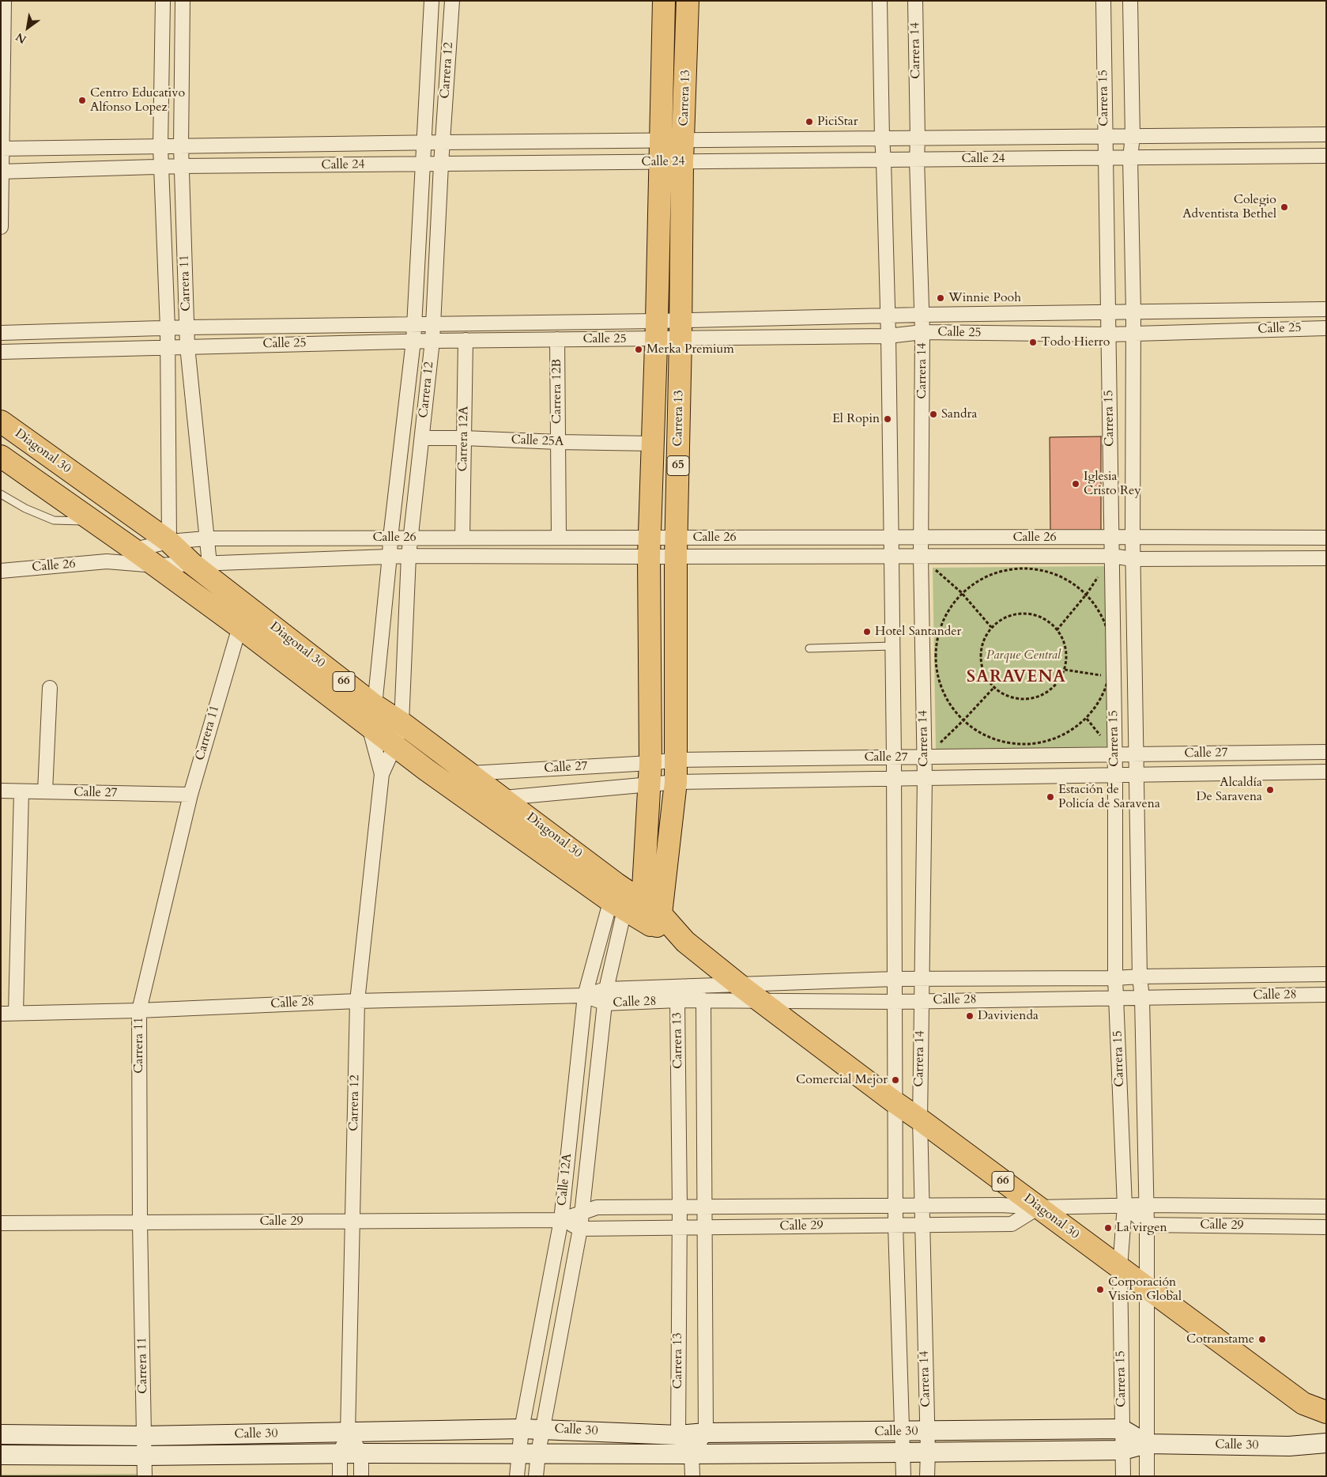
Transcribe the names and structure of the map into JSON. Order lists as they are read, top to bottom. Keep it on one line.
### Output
{"streets":{"main road":["Carrera 13","Diagonal 30","65","66"],"street":["Carrera 14","Carrera 12","Carrera 15","Calle 24","Carrera 11","Calle 25","Carrera 12B","Carrera 12A","Calle 25A","Calle 26","Calle 27","Calle 28","Calle 12A","Calle 29","Calle 30"]},"crossings":[["Carrera 14","Calle 24"],["Carrera 14","Calle 25"],["Carrera 14","Diagonal 30"],["Carrera 14","Calle 26"],["Carrera 14","Calle 27"],["Carrera 14","Calle 28"],["Carrera 14","Calle 29"],["Carrera 14","Calle 30"],["Carrera 12","Calle 24"],["Carrera 12","Calle 25"],["Carrera 12","Calle 25A"],["Carrera 12","Diagonal 30"],["Carrera 12","Calle 26"],["Carrera 12","Calle 28"],["Carrera 12","Calle 29"],["Carrera 12","Calle 30"],["Carrera 13","Calle 24"],["Carrera 13","Calle 25"],["Carrera 13","Calle 25A"],["Carrera 13","Diagonal 30"],["Carrera 13","Calle 26"],["Carrera 13","Calle 27"],["Carrera 13","Calle 28"],["Carrera 13","Calle 12A"],["Carrera 13","Calle 29"],["Carrera 13","Calle 30"],["Carrera 15","Calle 24"],["Carrera 15","Calle 25"],["Carrera 15","Diagonal 30"],["Carrera 15","Calle 26"],["Carrera 15","Calle 27"],["Carrera 15","Calle 28"],["Carrera 15","Calle 29"],["Carrera 15","Calle 30"],["Calle 24","Carrera 11"],["Carrera 11","Calle 25"],["Carrera 11","Diagonal 30"],["Carrera 11","Calle 26"],["Carrera 11","Calle 27"],["Carrera 11","Calle 28"],["Carrera 11","Calle 29"],["Carrera 11","Calle 30"],["Calle 25","Carrera 12B"],["Calle 25","Carrera 12A"],["Carrera 12B","Calle 25A"],["Carrera 12B","Calle 26"],["Carrera 12A","Calle 25A"],["Carrera 12A","Calle 26"],["Diagonal 30","Calle 26"],["Diagonal 30","Calle 27"],["Diagonal 30","Calle 28"],["Diagonal 30","Calle 12A"],["Diagonal 30","Calle 29"],["Calle 28","Calle 12A"],["Calle 12A","Calle 29"],["Calle 12A","Calle 30"]],"districts":["SARAVENA"],"parks":["Parque Central"],"places":["Centro Educativo Alfonso Lopez","PiciStar","Colegio Adventista Bethel","Winnie Pooh","Todo Hierro","Merka Premium","Sandra","El Ropin","Iglesia Cristo Rey","Hotel Santander","Alcaldía De Saravena","Estación de Policía de Saravena","Davivienda","Comercial Mejor","La virgen","Corporación Vision Global","Cotranstame"],"north":"bottom left"}
